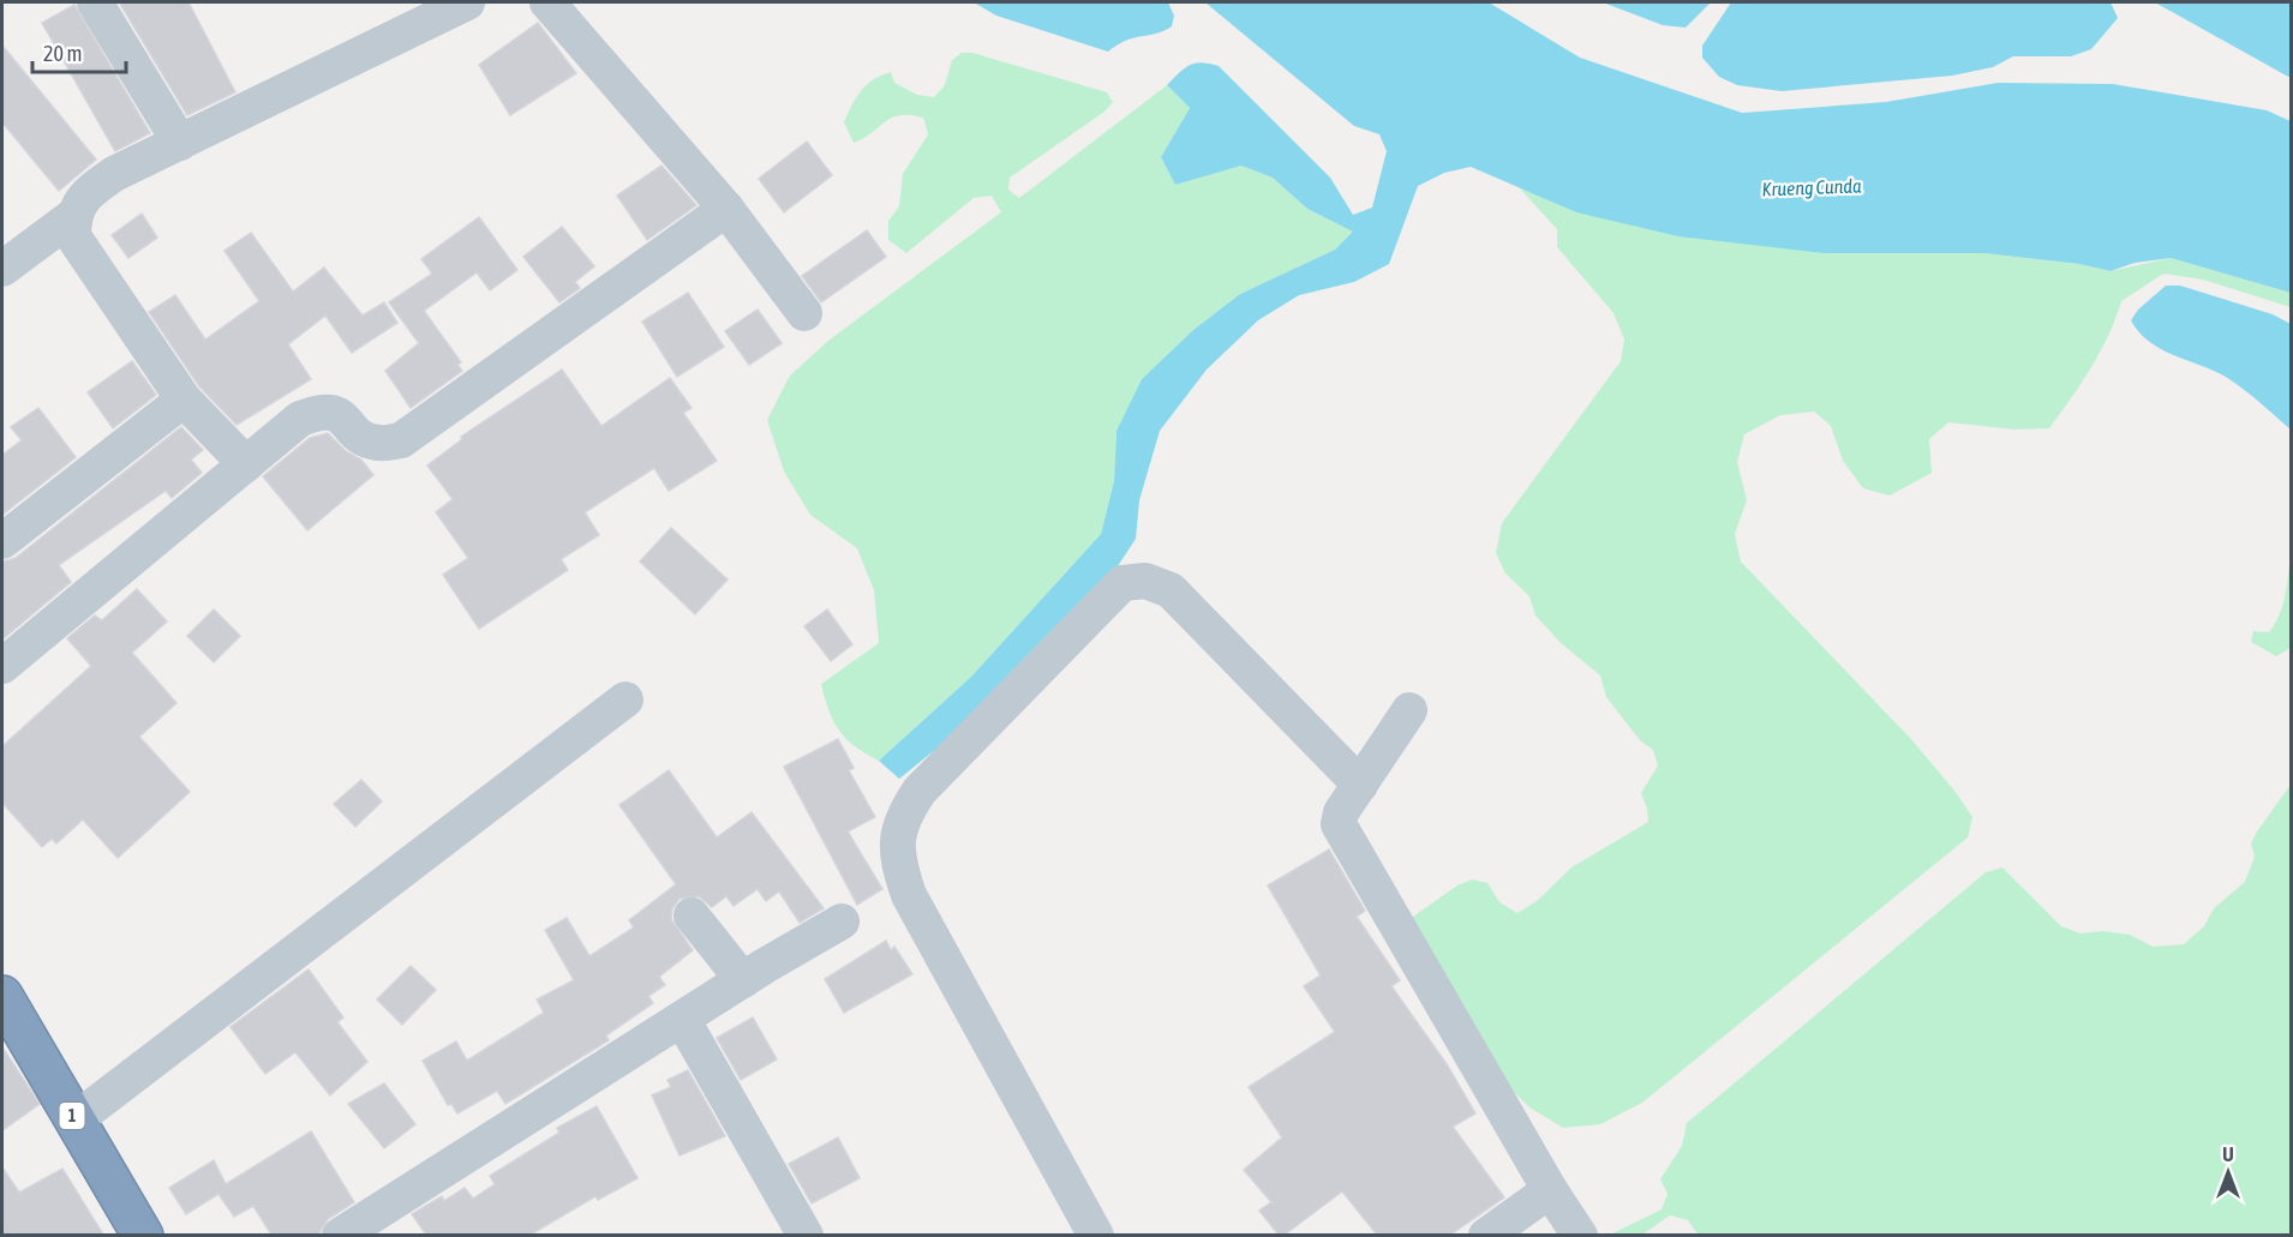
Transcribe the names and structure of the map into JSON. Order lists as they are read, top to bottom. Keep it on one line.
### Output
{"streets":{"highway":["1"]},"water":["Krueng Cunda"],"scale_bar":"20 m","north":"top"}
